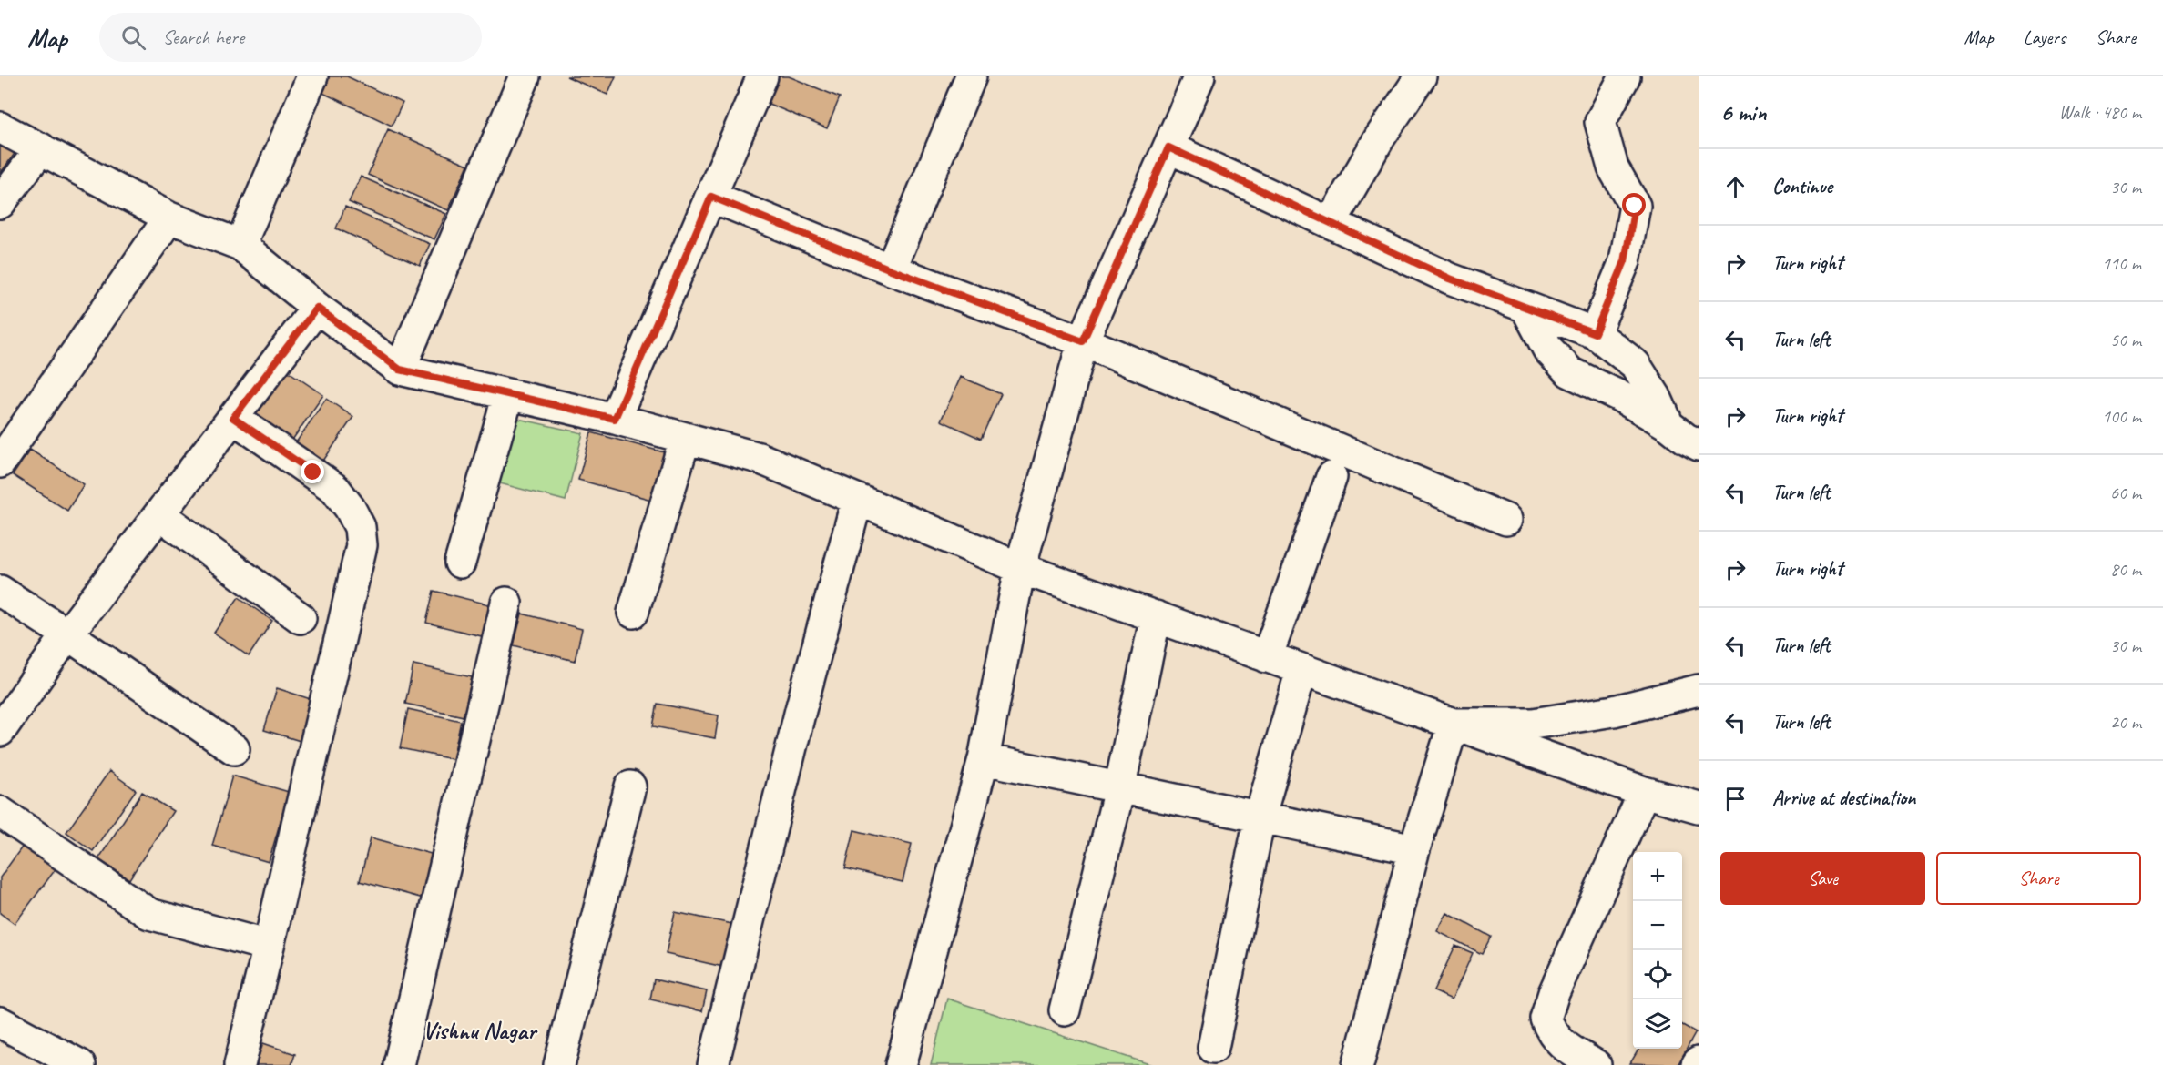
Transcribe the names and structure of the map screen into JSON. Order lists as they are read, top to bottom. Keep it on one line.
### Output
{"districts":["Vishnu Nagar"],"page":{"header":"Map","search":"Search here","nav":["Map","Layers","Share"],"heading":["6 min","Walk · 480 m"],"list":[["Continue","30 m"],["Turn right","110 m"],["Turn left","50 m"],["Turn right","100 m"],["Turn left","60 m"],["Turn right","80 m"],["Turn left","30 m"],["Turn left","20 m"],"Arrive at destination"],"buttons":["Save","Share"],"map_buttons":["+","−"]}}
